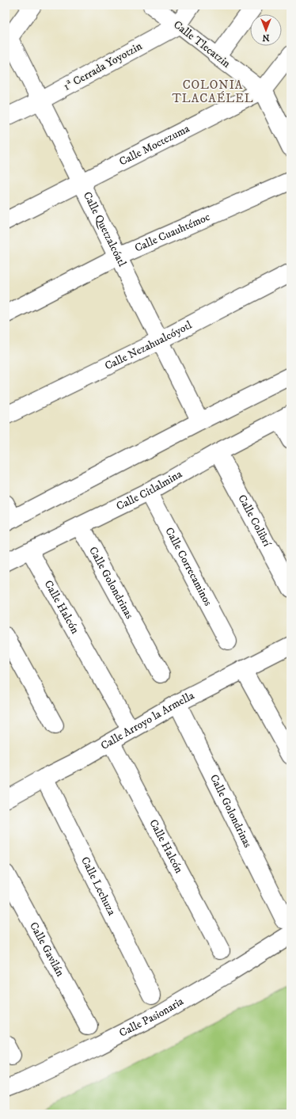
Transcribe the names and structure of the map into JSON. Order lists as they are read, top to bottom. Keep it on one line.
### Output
{"streets":{"street":["Calle Tlecatzin","1ª Cerrada Yoyotzin","Calle Moctezuma","Calle Quetzalcóatl","Calle Cuauhtémoc","Calle Nezahualcóyotl","Calle Citlalmina","Calle Colibrí","Calle Correcaminos","Calle Golondrinas","Calle Halcón","Calle Arroyo la Armella","Calle Lechuza","Calle Gavilán","Calle Pasionaria"]},"crossings":[["Calle Tlecatzin","1ª Cerrada Yoyotzin"],["Calle Tlecatzin","Calle Moctezuma"],["1ª Cerrada Yoyotzin","Calle Quetzalcóatl"],["Calle Moctezuma","Calle Quetzalcóatl"],["Calle Quetzalcóatl","Calle Cuauhtémoc"],["Calle Quetzalcóatl","Calle Nezahualcóyotl"],["Calle Citlalmina","Calle Colibrí"],["Calle Citlalmina","Calle Correcaminos"],["Calle Citlalmina","Calle Golondrinas"],["Calle Citlalmina","Calle Halcón"],["Calle Golondrinas","Calle Arroyo la Armella"],["Calle Golondrinas","Calle Pasionaria"],["Calle Halcón","Calle Arroyo la Armella"],["Calle Arroyo la Armella","Calle Lechuza"]],"districts":["COLONIA TLACAÉLEL"],"north":"bottom"}
